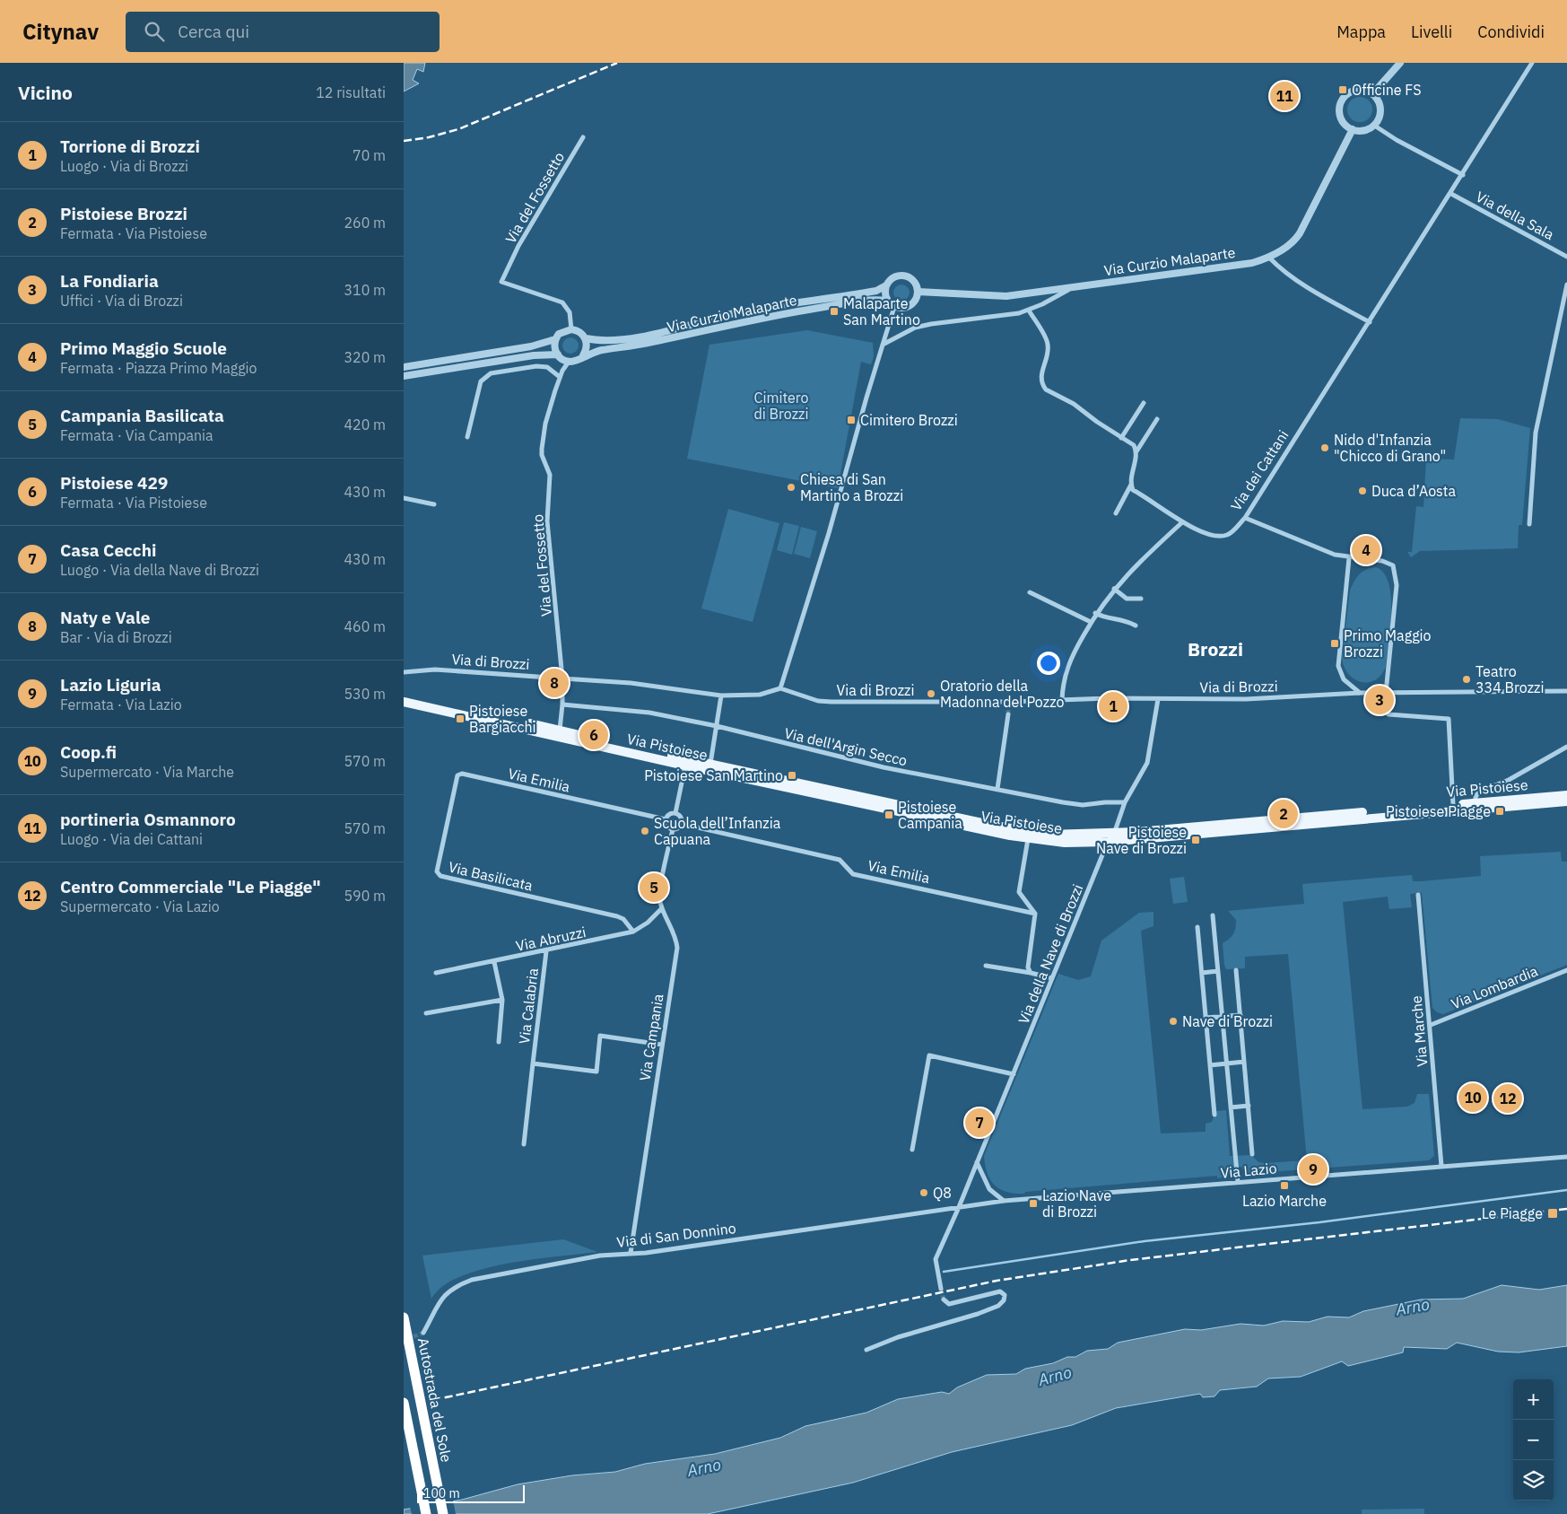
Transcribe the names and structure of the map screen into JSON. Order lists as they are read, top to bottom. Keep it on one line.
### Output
{"streets":{"highway":["Autostrada del Sole"],"main road":["Via Pistoiese"],"street":["Via del Fossetto","Via della Sala","Via Curzio Malaparte","Via dei Cattani","Via di Brozzi","Via dell'Argin Secco","Via Emilia","Via Basilicata","Via Abruzzi","Via della Nave di Brozzi","Via Lombardia","Via Calabria","Via Marche","Via Campania","Via Lazio","Via di San Donnino"]},"crossings":[["Via del Fossetto","Via Curzio Malaparte"],["Via del Fossetto","Via di Brozzi"],["Via del Fossetto","Via Pistoiese"],["Via del Fossetto","Via dell'Argin Secco"],["Via della Sala","Via dei Cattani"],["Via Pistoiese","Via della Nave di Brozzi"],["Via Emilia","Via Basilicata"],["Via Emilia","Via Campania"],["Via Basilicata","Via Abruzzi"],["Via Abruzzi","Via Calabria"],["Via Abruzzi","Via Campania"],["Via della Nave di Brozzi","Via Lazio"],["Via della Nave di Brozzi","Via di San Donnino"],["Via Lombardia","Via Marche"],["Via Calabria","Via Campania"],["Via Marche","Via Lazio"],["Via Campania","Via di San Donnino"],["Via Lazio","Via di San Donnino"]],"districts":["Brozzi"],"water":["Arno"],"parks":["Cimitero di Brozzi"],"places":{"transit":["Officine FS","Malaparte San Martino","Cimitero Brozzi","Primo Maggio Brozzi","Pistoiese Bargiacchi","Pistoiese San Martino","Pistoiese Piagge","Pistoiese Campania","Pistoiese Nave di Brozzi","Lazio Marche","Lazio Nave di Brozzi","Le Piagge"],"other":["Nido d'Infanzia \"Chicco di Grano\"","Chiesa di San Martino a Brozzi","Duca d’Aosta","Teatro 334 Brozzi","Oratorio della Madonna del Pozzo","Scuola dell’Infanzia Capuana","Nave di Brozzi","Q8"]},"scale_bar":"100 m","page":{"header":"Citynav","search":"Cerca qui","nav":["Mappa","Livelli","Condividi"],"heading":["Vicino","12 risultati"],"pins":["11","4","8","3","1","6","2","5","10","12","7","9"],"list":[{"mark":"1","name":"Torrione di Brozzi","note":"Luogo · Via di Brozzi","value":"70 m"},{"mark":"2","name":"Pistoiese Brozzi","note":"Fermata · Via Pistoiese","value":"260 m"},{"mark":"3","name":"La Fondiaria","note":"Uffici · Via di Brozzi","value":"310 m"},{"mark":"4","name":"Primo Maggio Scuole","note":"Fermata · Piazza Primo Maggio","value":"320 m"},{"mark":"5","name":"Campania Basilicata","note":"Fermata · Via Campania","value":"420 m"},{"mark":"6","name":"Pistoiese 429","note":"Fermata · Via Pistoiese","value":"430 m"},{"mark":"7","name":"Casa Cecchi","note":"Luogo · Via della Nave di Brozzi","value":"430 m"},{"mark":"8","name":"Naty e Vale","note":"Bar · Via di Brozzi","value":"460 m"},{"mark":"9","name":"Lazio Liguria","note":"Fermata · Via Lazio","value":"530 m"},{"mark":"10","name":"Coop.fi","note":"Supermercato · Via Marche","value":"570 m"},{"mark":"11","name":"portineria Osmannoro","note":"Luogo · Via dei Cattani","value":"570 m"},{"mark":"12","name":"Centro Commerciale \"Le Piagge\"","note":"Supermercato · Via Lazio","value":"590 m"}],"map_buttons":["+","−"],"scale":"100 m"}}
